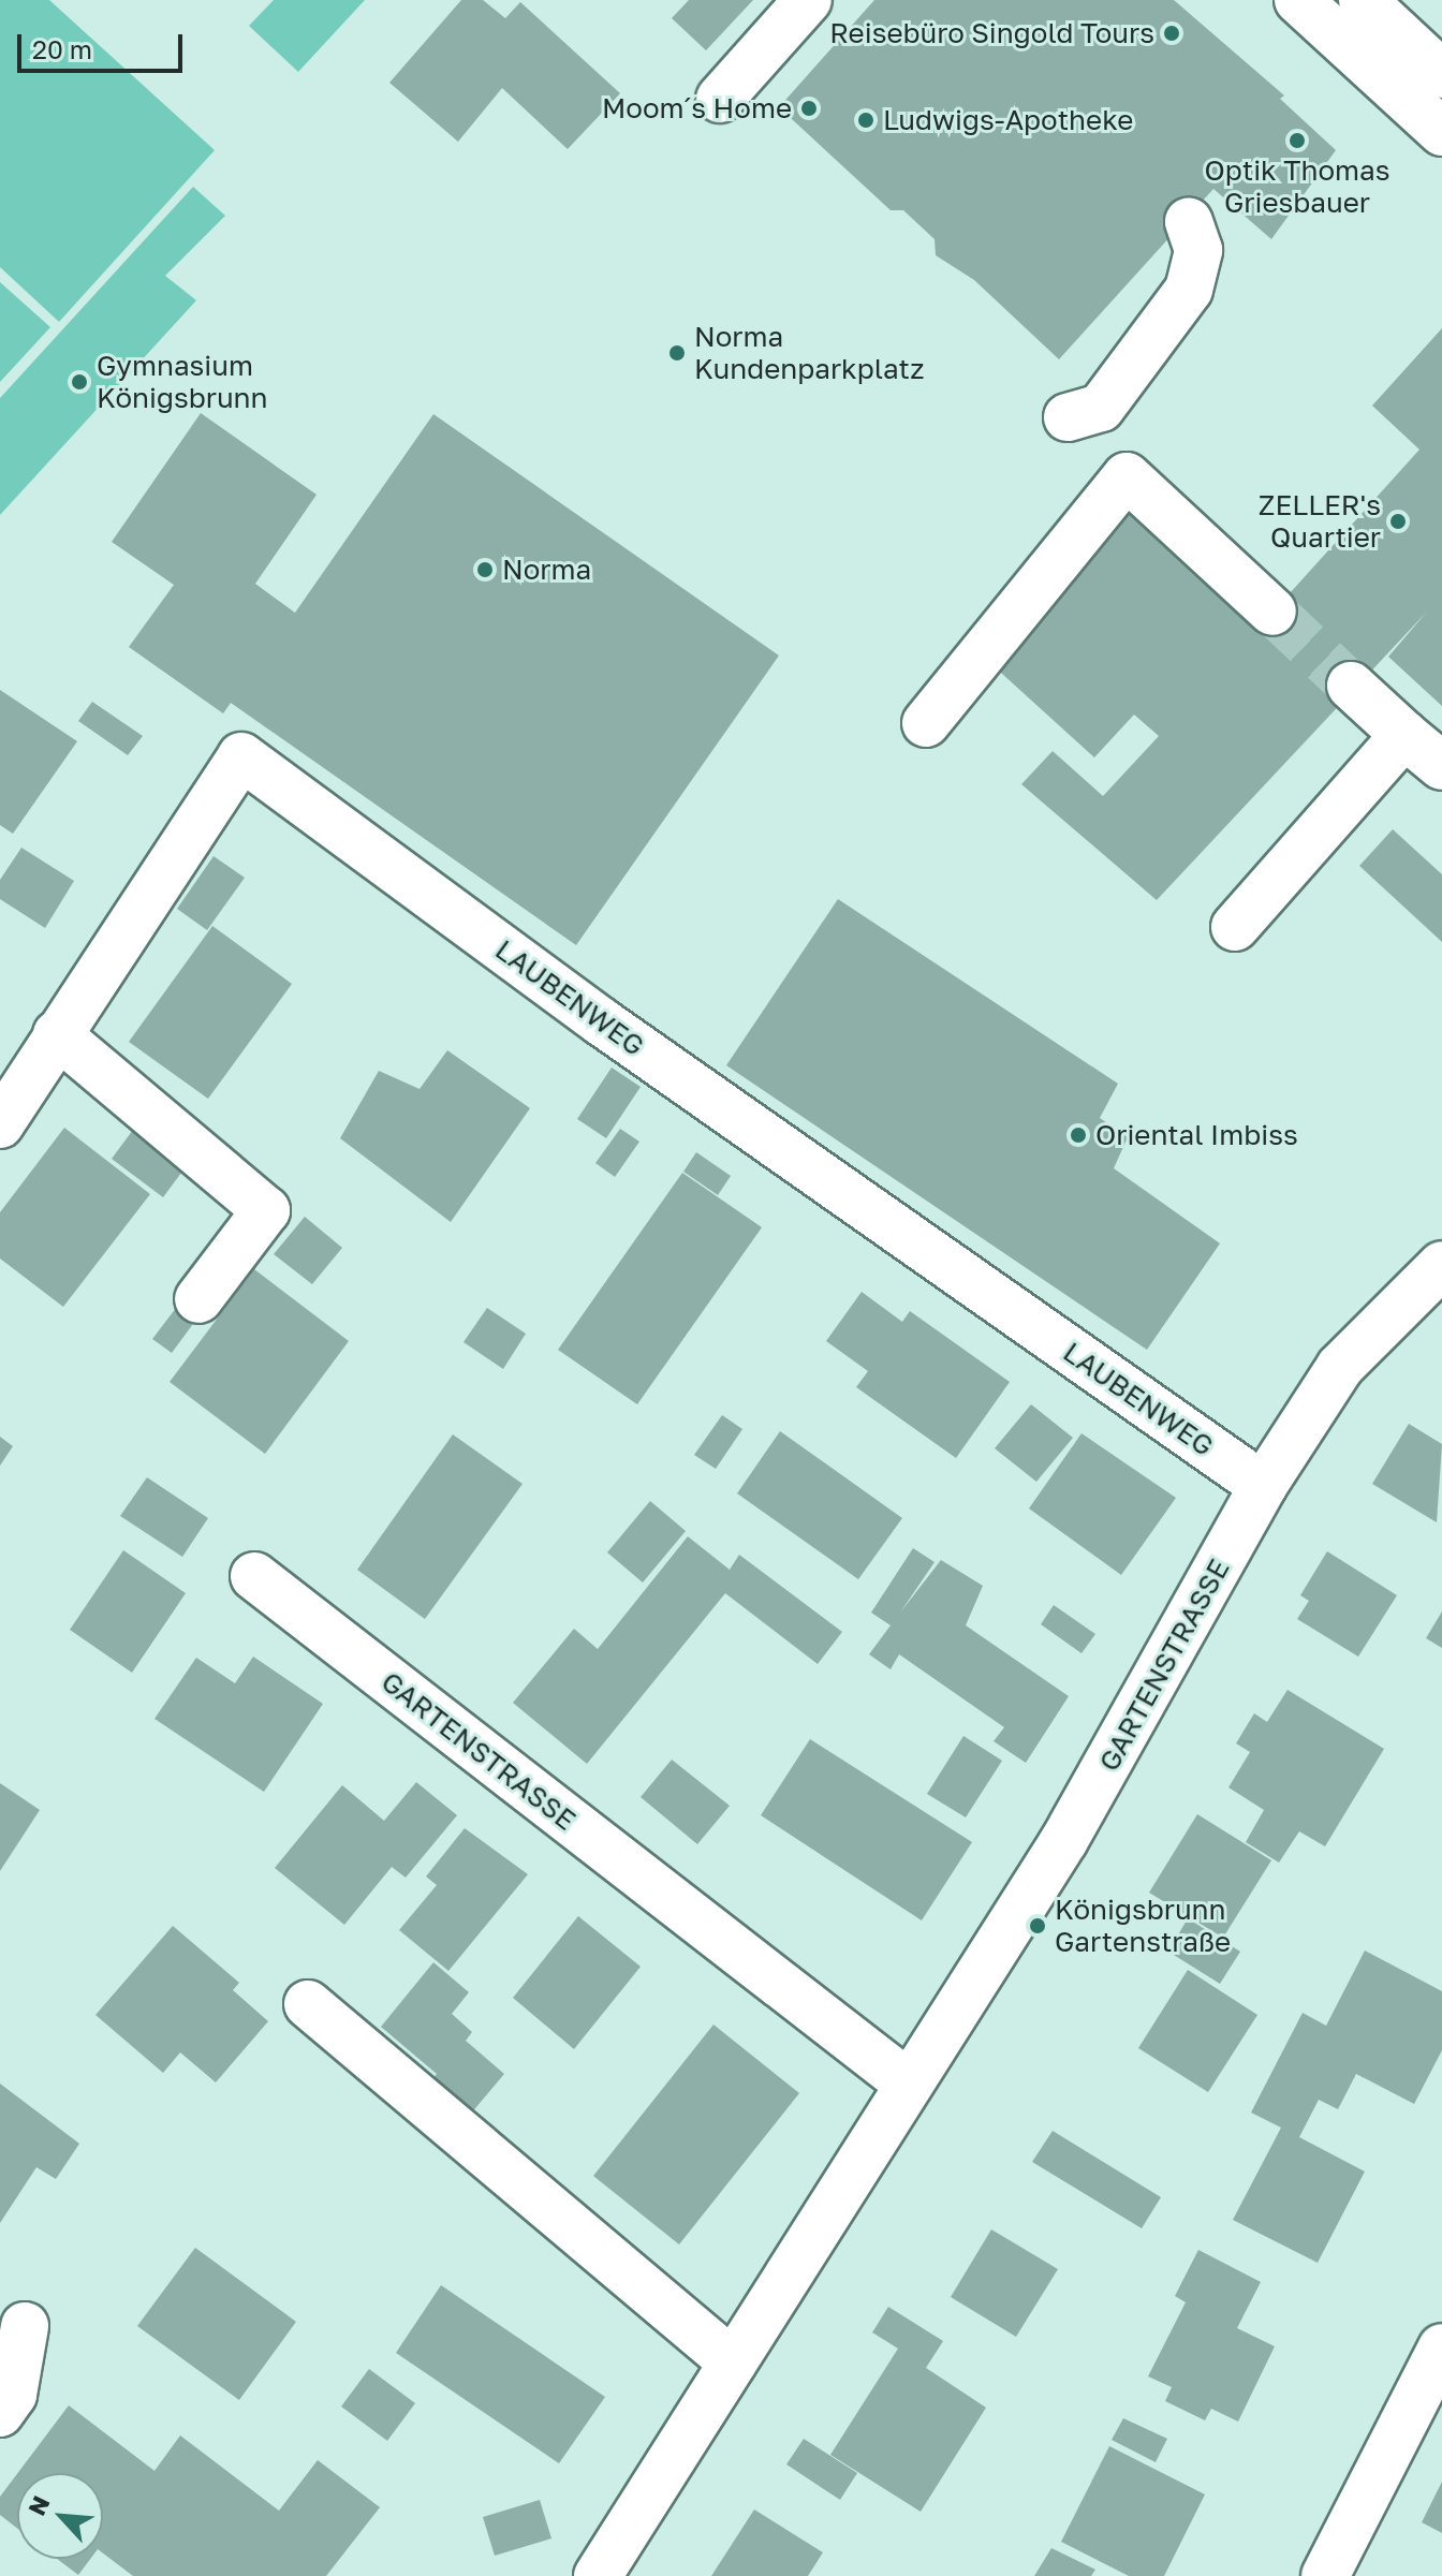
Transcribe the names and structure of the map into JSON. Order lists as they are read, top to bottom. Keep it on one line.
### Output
{"streets":{"street":["LAUBENWEG","GARTENSTRASSE"]},"crossings":[["LAUBENWEG","GARTENSTRASSE"]],"places":["Reisebüro Singold Tours","Moom´s Home","Ludwigs-Apotheke","Optik Thomas Griesbauer","Norma Kundenparkplatz","Gymnasium Königsbrunn","ZELLER's Quartier","Norma","Oriental Imbiss","Königsbrunn Gartenstraße"],"scale_bar":"20 m","north":"top left"}
